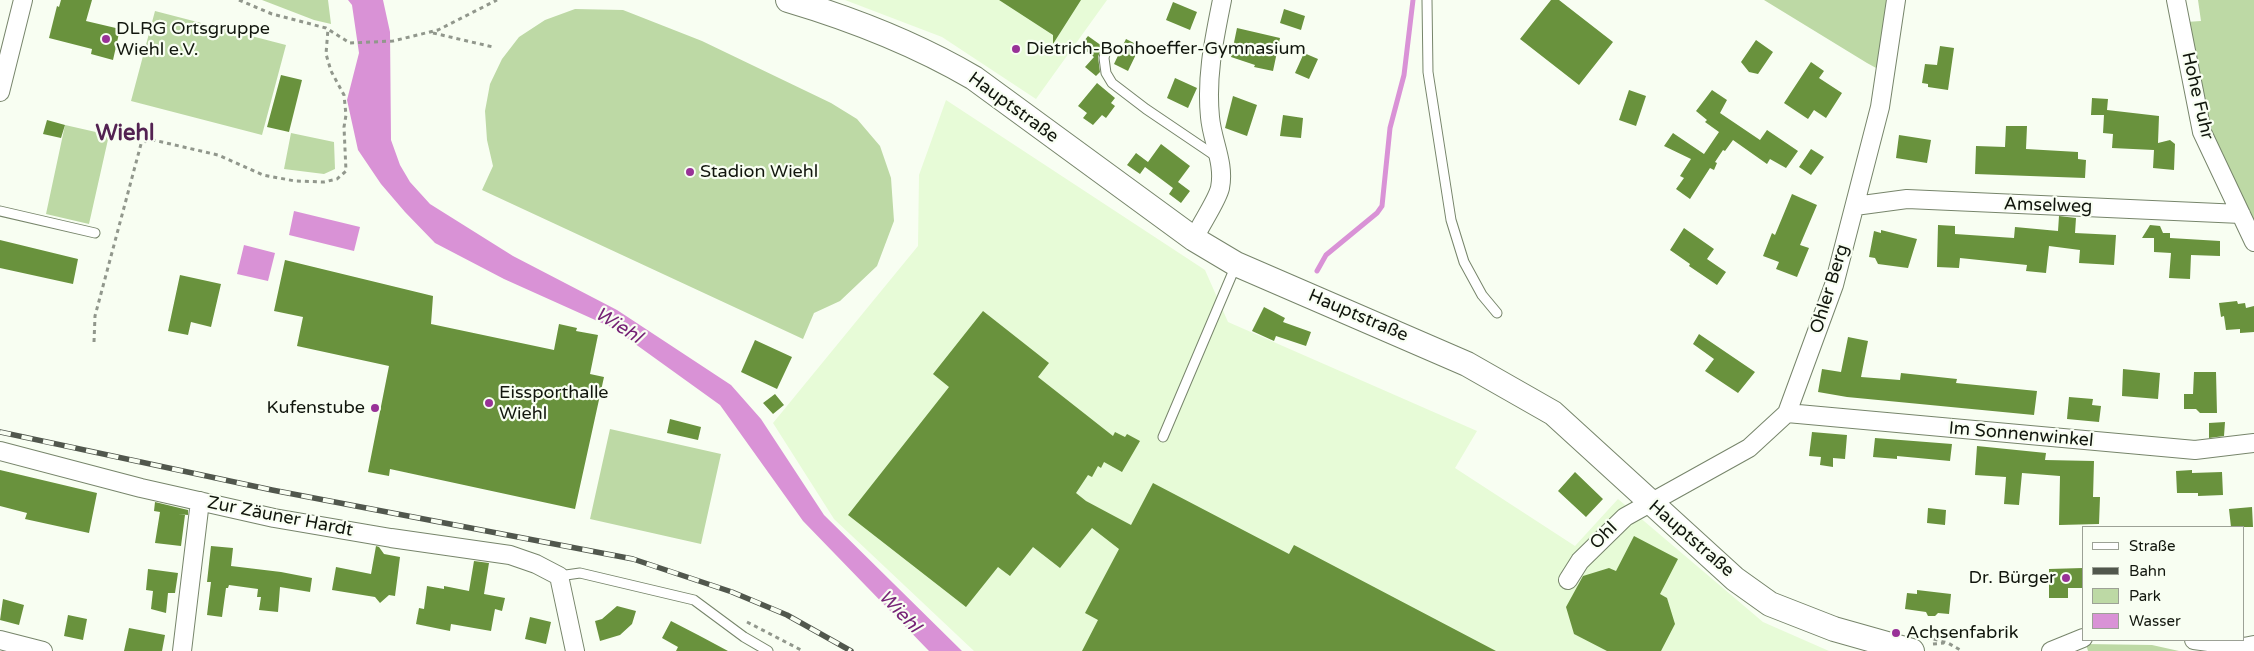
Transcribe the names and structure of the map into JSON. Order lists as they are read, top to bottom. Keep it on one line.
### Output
{"streets":{"street":["Hohe Fuhr","Hauptstraße","Amselweg","Ohler Berg","Im Sonnenwinkel","Zur Zäuner Hardt","Ohl"]},"crossings":[["Hohe Fuhr","Amselweg"],["Hauptstraße","Ohler Berg"],["Hauptstraße","Ohl"],["Amselweg","Ohler Berg"],["Ohler Berg","Im Sonnenwinkel"],["Ohler Berg","Ohl"]],"districts":["Wiehl"],"water":["Wiehl"],"places":["DLRG Ortsgruppe Wiehl e.V.","Dietrich-Bonhoeffer-Gymnasium","Stadion Wiehl","Eissporthalle Wiehl","Kufenstube","Dr. Bürger","Achsenfabrik"],"legend":["Straße","Bahn","Park","Wasser"]}
